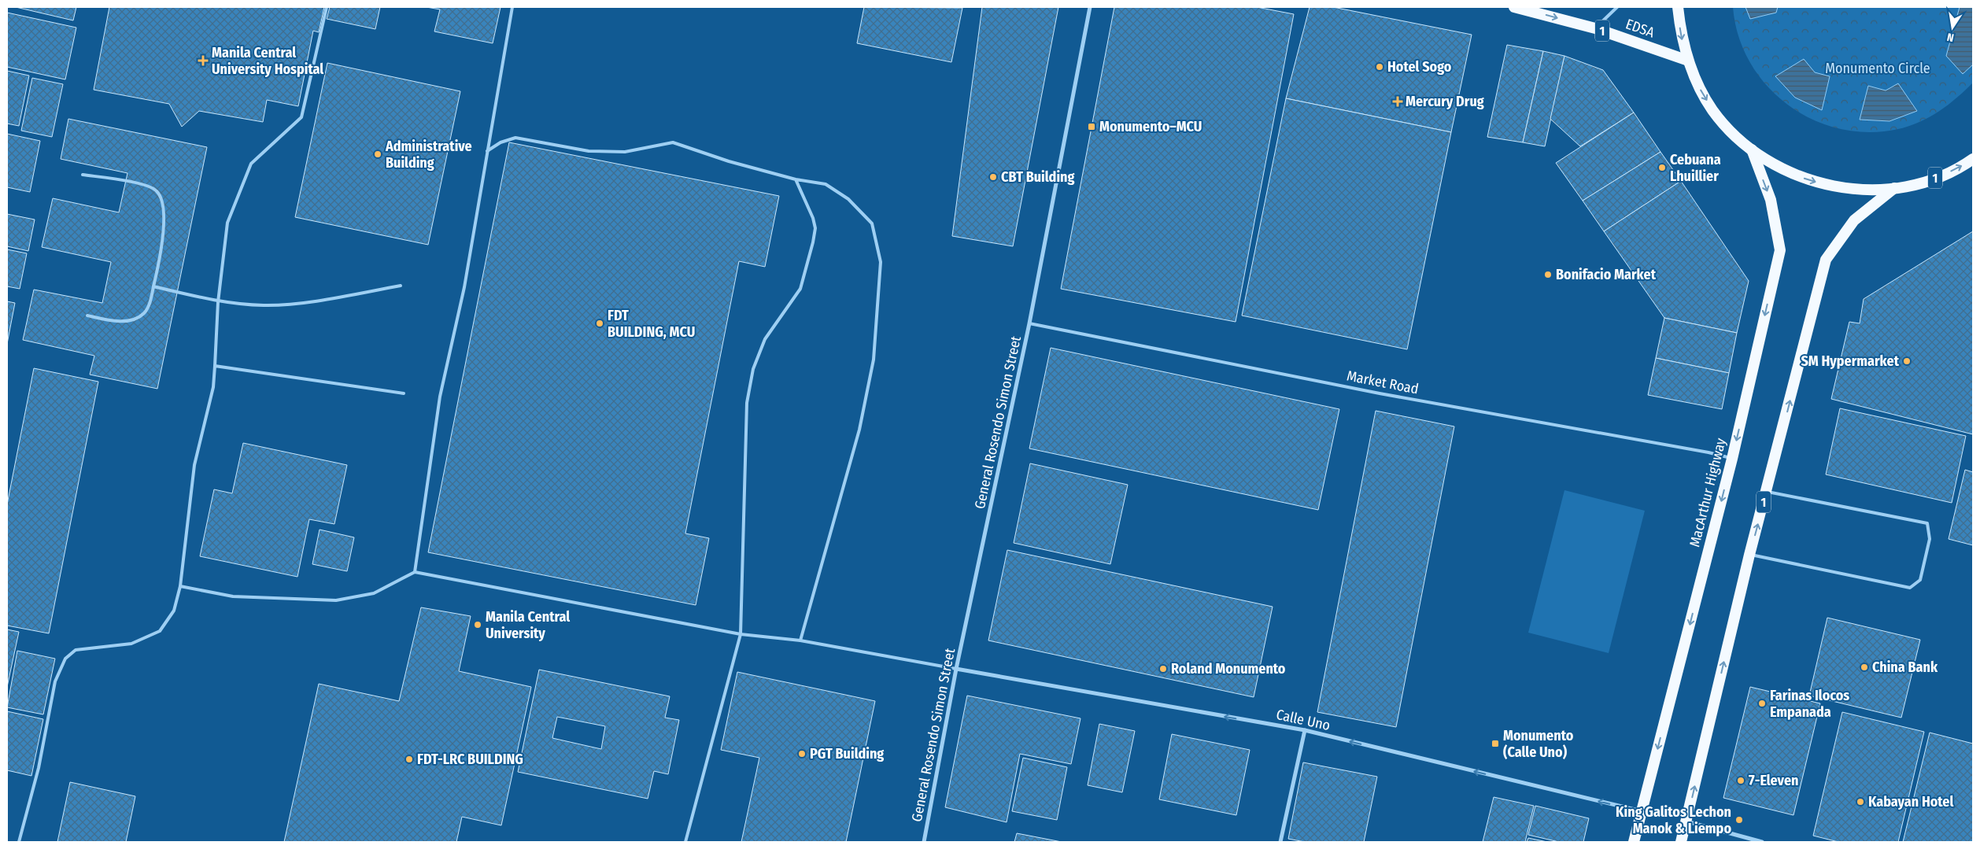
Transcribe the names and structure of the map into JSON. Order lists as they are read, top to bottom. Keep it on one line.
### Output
{"streets":{"highway":["EDSA","1","MacArthur Highway"],"street":["General Rosendo Simon Street","Calle Uno"],"lane":["Market Road"]},"crossings":[["EDSA","1"],["1","MacArthur Highway"],["Market Road","General Rosendo Simon Street"],["Market Road","MacArthur Highway"],["General Rosendo Simon Street","Calle Uno"],["MacArthur Highway","Calle Uno"]],"one_way":["EDSA","Calle Uno"],"parks":["Monumento Circle"],"places":{"health":["Manila Central University Hospital","Mercury Drug"],"other":["Hotel Sogo","Administrative Building","Cebuana Lhuillier","CBT Building","Bonifacio Market","FDT BUILDING, MCU","SM Hypermarket","Manila Central University","China Bank","Roland Monumento","Farinas Ilocos Empanada","PGT Building","FDT-LRC BUILDING","7-Eleven","Kabayan Hotel","King Galitos Lechon Manok & Liempo"],"transit":["Monumento–MCU","Monumento (Calle Uno)"]},"north":"bottom"}
